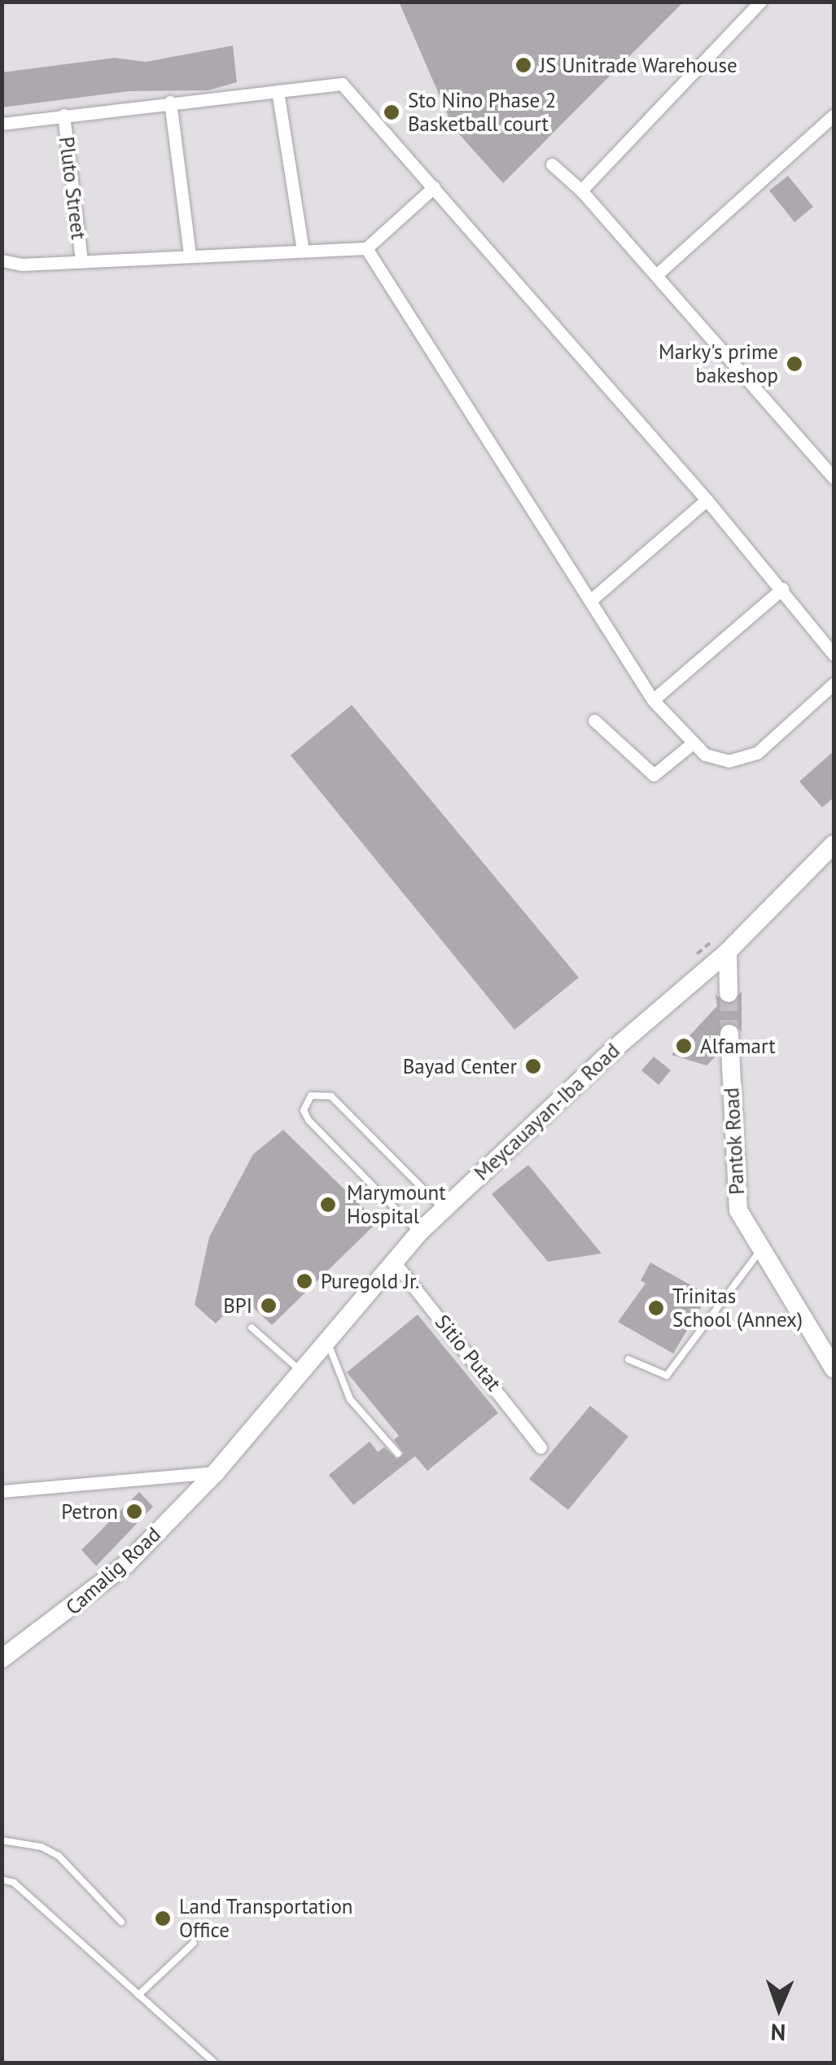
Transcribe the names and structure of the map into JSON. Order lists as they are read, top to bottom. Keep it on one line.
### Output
{"streets":{"main road":["Meycauayan-Iba Road","Pantok Road","Camalig Road"],"street":["Pluto Street","Sitio Putat"]},"crossings":[["Meycauayan-Iba Road","Sitio Putat"],["Meycauayan-Iba Road","Camalig Road"]],"places":["JS Unitrade Warehouse","Sto Nino Phase 2 Basketball court","Marky's prime bakeshop","Alfamart","Bayad Center","Marymount Hospital","Puregold Jr.","BPI","Trinitas School (Annex)","Petron","Land Transportation Office"],"north":"bottom"}
